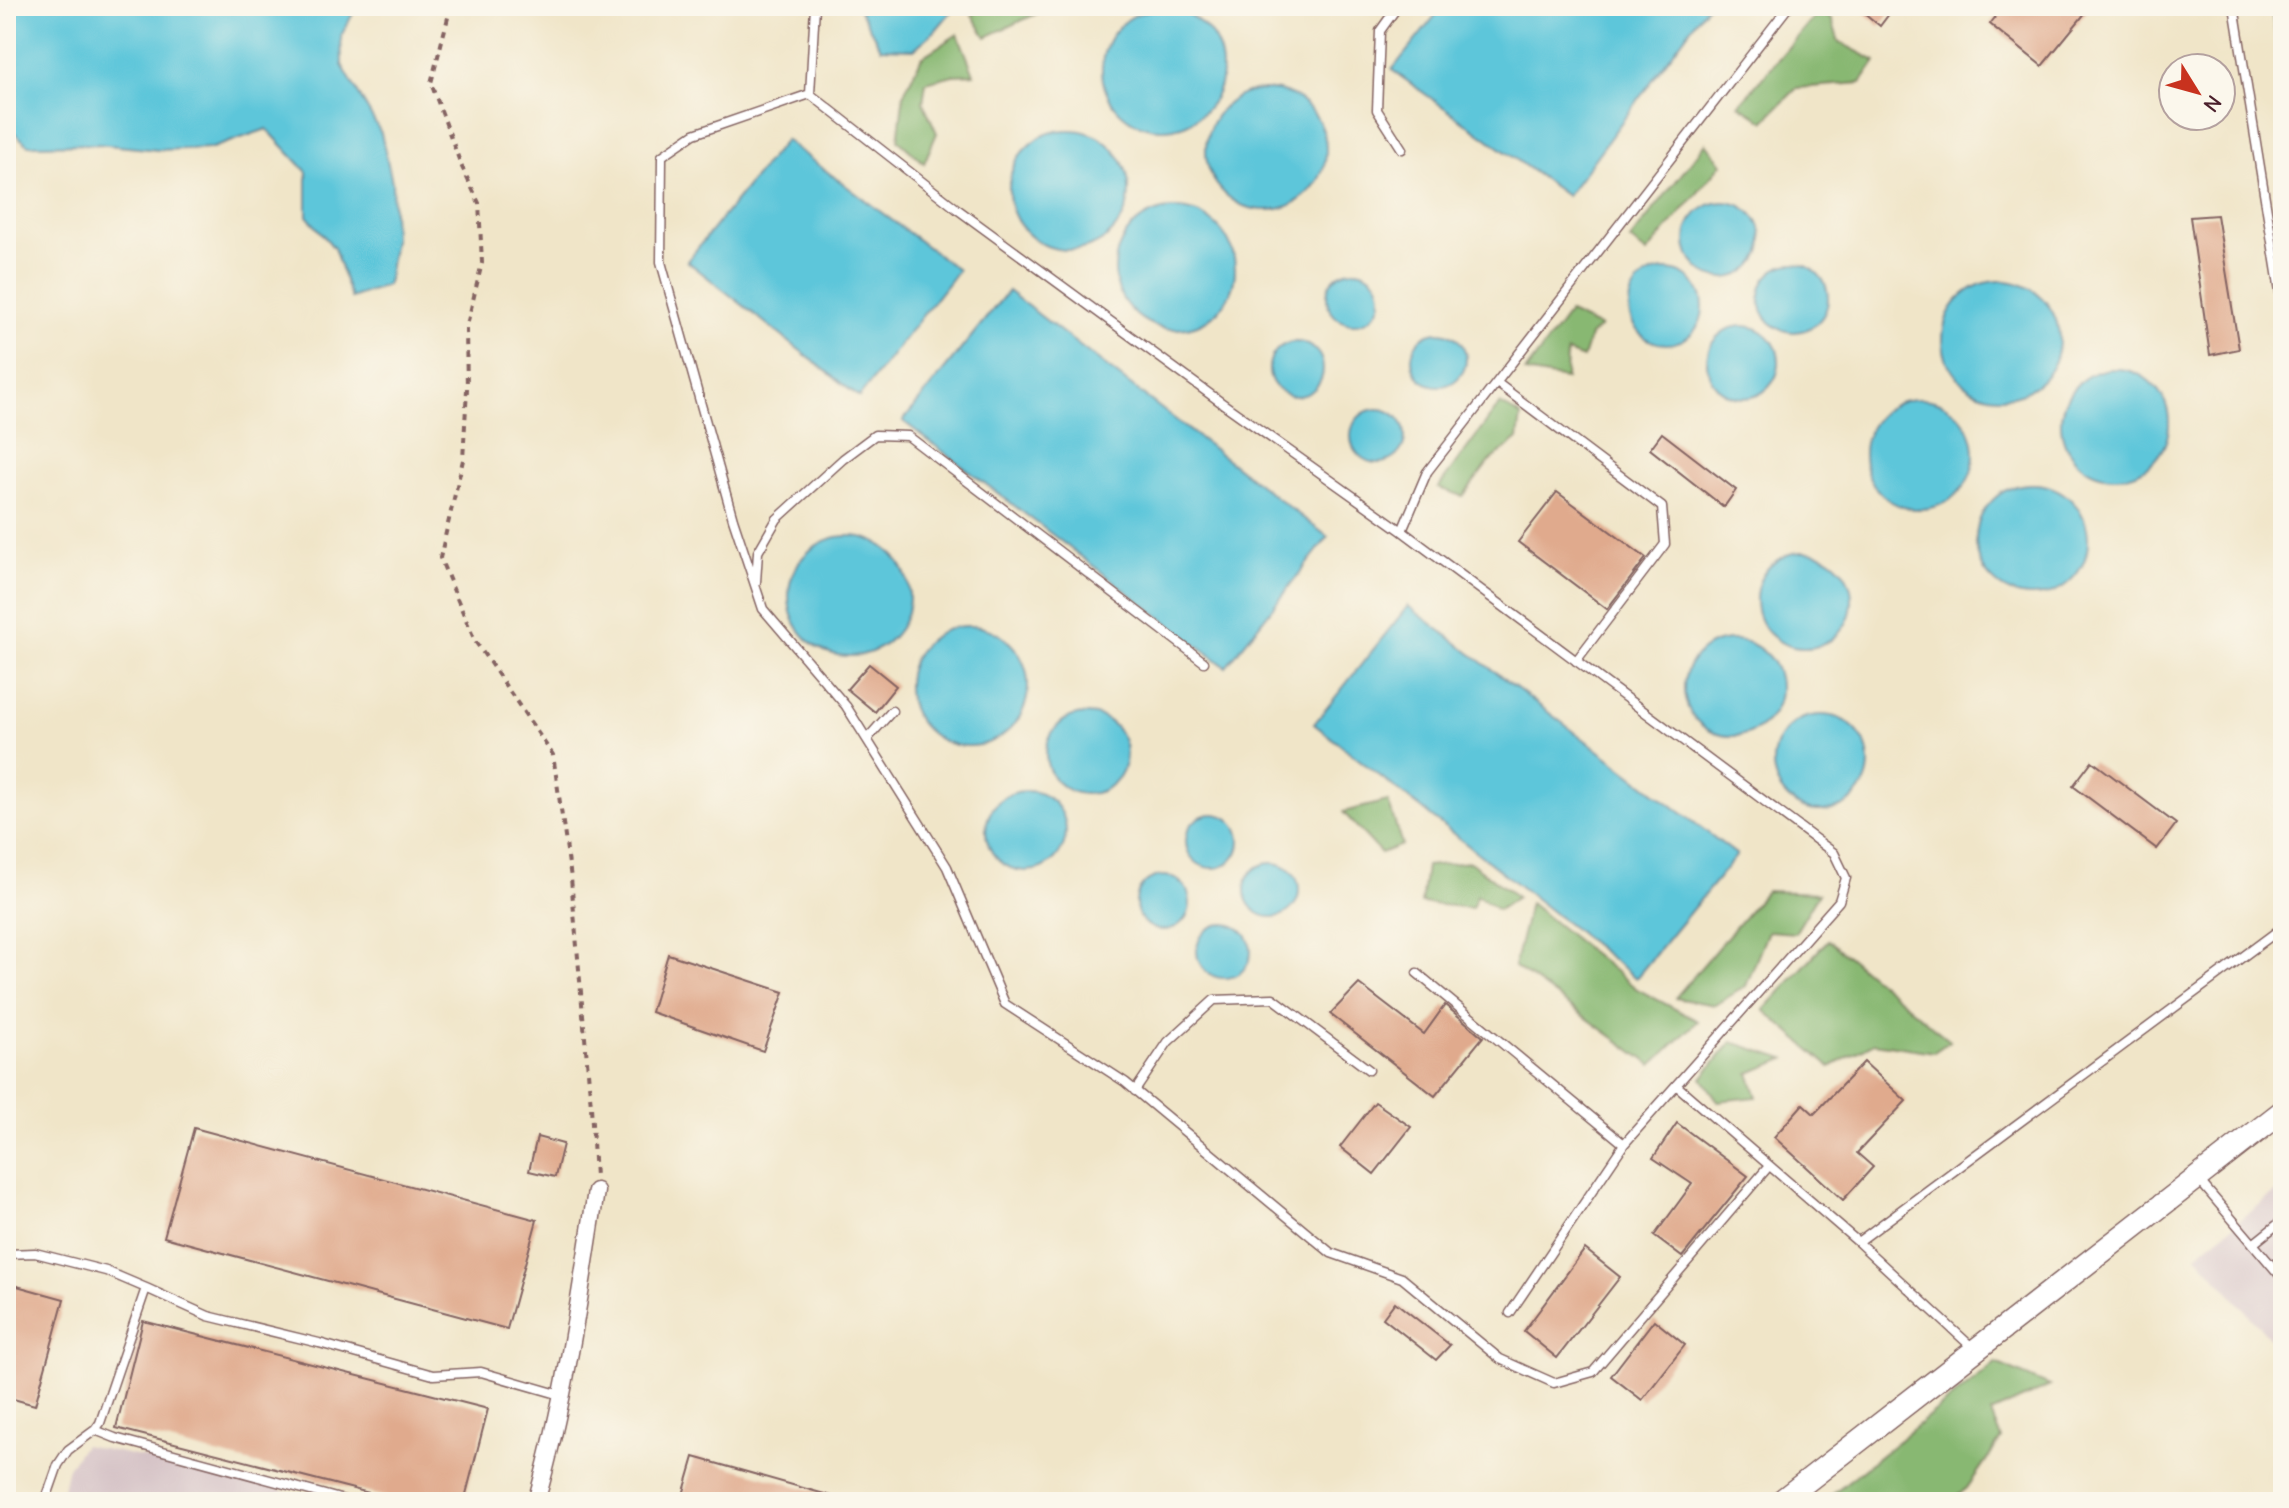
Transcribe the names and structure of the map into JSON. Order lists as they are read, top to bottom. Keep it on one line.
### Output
{"north":"bottom right"}
